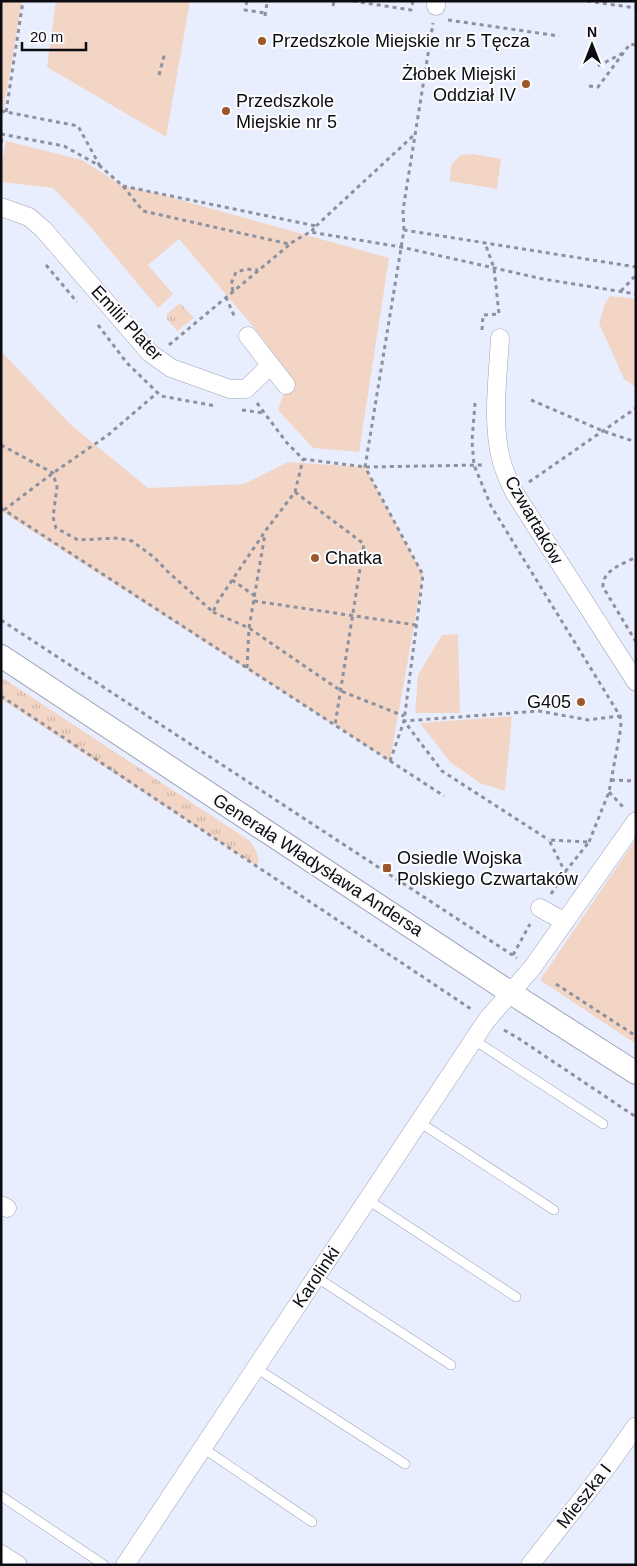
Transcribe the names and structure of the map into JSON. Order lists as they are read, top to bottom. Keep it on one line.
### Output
{"streets":{"street":["Emilii Plater","Czwartaków","Generała Władysława Andersa","Karolinki","Mieszka I"]},"crossings":[["Generała Władysława Andersa","Karolinki"]],"places":{"other":["Przedszkole Miejskie nr 5 Tęcza","Żłobek Miejski Oddział IV","Przedszkole Miejskie nr 5","Chatka","G405"],"transit":["Osiedle Wojska Polskiego Czwartaków"]},"scale_bar":"20 m","north":"top"}
